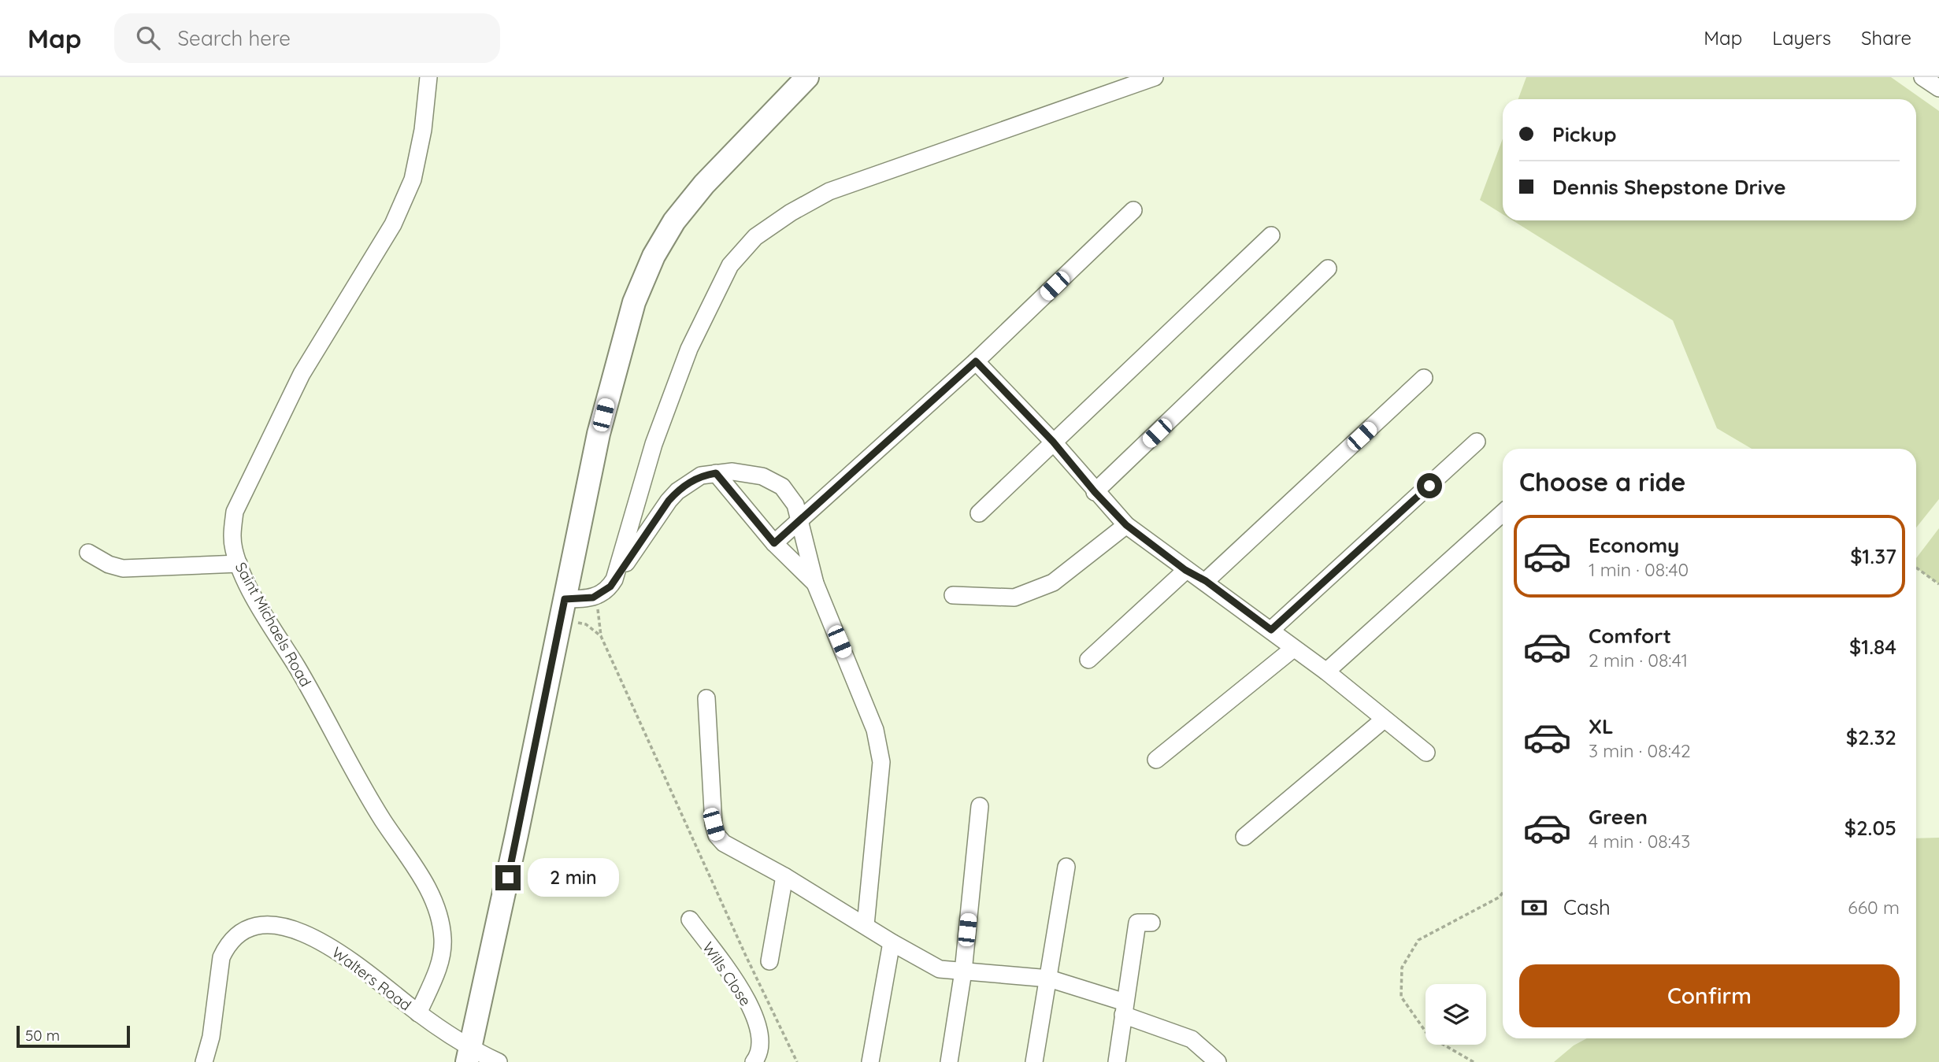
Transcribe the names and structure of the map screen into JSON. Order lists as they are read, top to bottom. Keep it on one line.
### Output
{"streets":{"street":["Saint Michaels Road","Wills Close","Walters Road"]},"crossings":[["Saint Michaels Road","Walters Road"]],"scale_bar":"50 m","page":{"header":"Map","search":"Search here","nav":["Map","Layers","Share"],"banner":["Pickup","Dennis Shepstone Drive"],"heading":"Choose a ride","list":[{"name":"Economy","note":"1 min · 08:40","value":"$1.37"},{"name":"Comfort","note":"2 min · 08:41","value":"$1.84"},{"name":"XL","note":"3 min · 08:42","value":"$2.32"},{"name":"Green","note":"4 min · 08:43","value":"$2.05"}],"bubble":"2 min","pay":["Cash","660 m"],"buttons":"Confirm","scale":"50 m"}}
